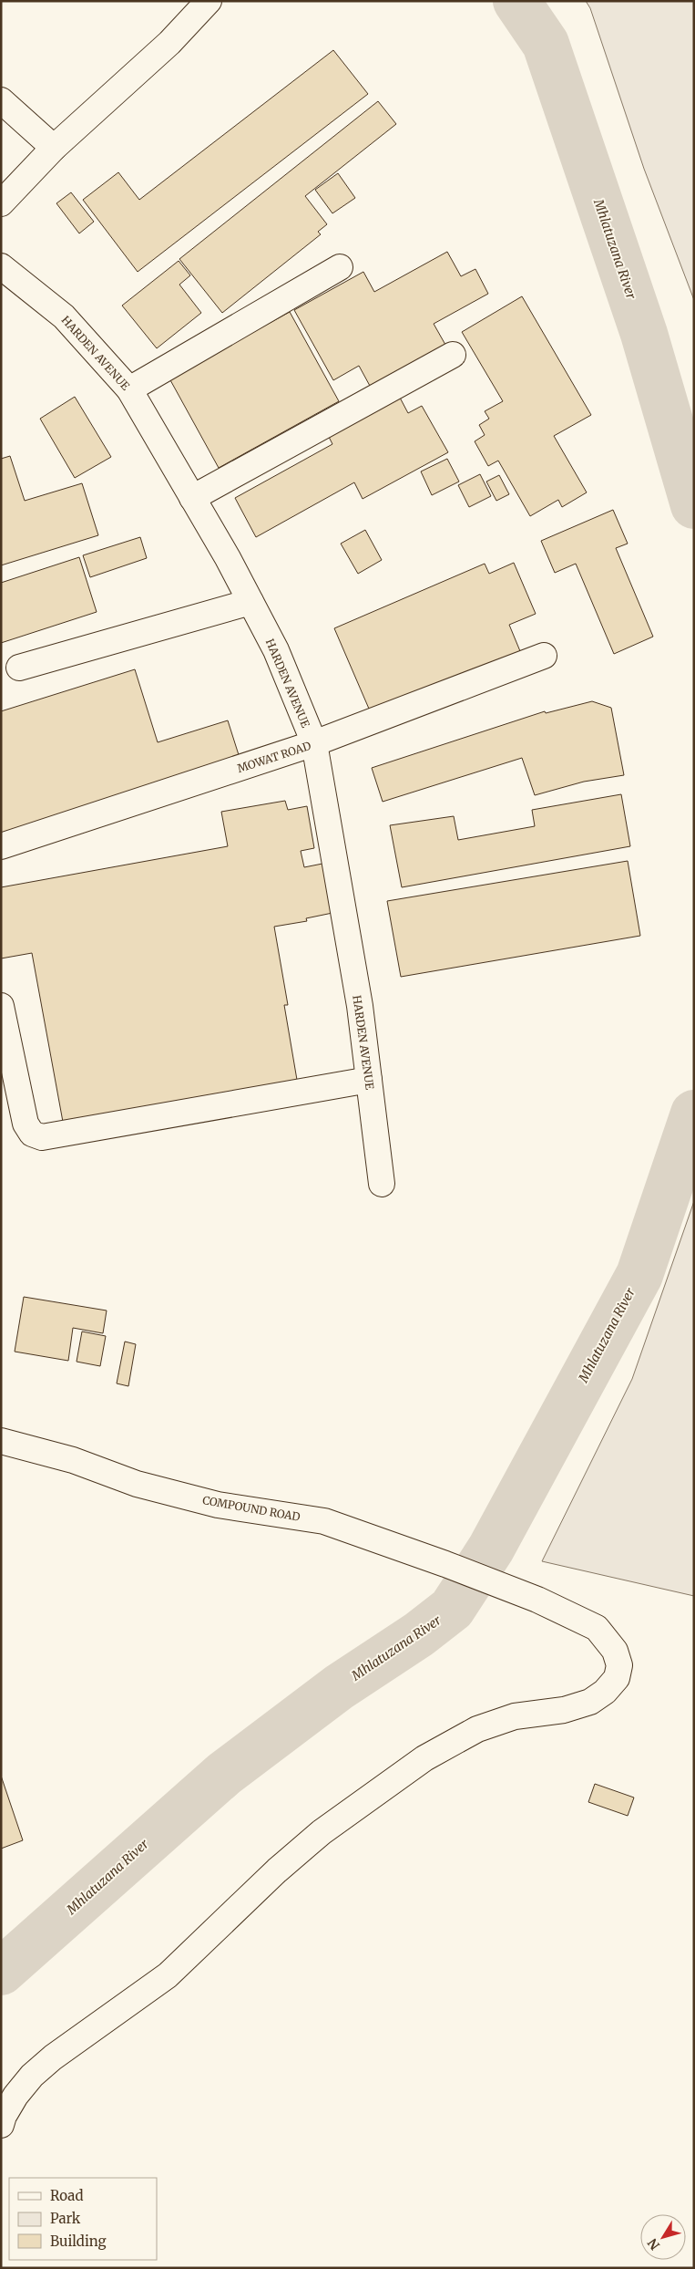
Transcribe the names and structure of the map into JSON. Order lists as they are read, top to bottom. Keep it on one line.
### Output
{"streets":{"street":["HARDEN AVENUE","MOWAT ROAD","COMPOUND ROAD"]},"crossings":[["HARDEN AVENUE","MOWAT ROAD"]],"water":["Mhlatuzana River"],"legend":["Road","Park","Building"],"north":"bottom left"}
